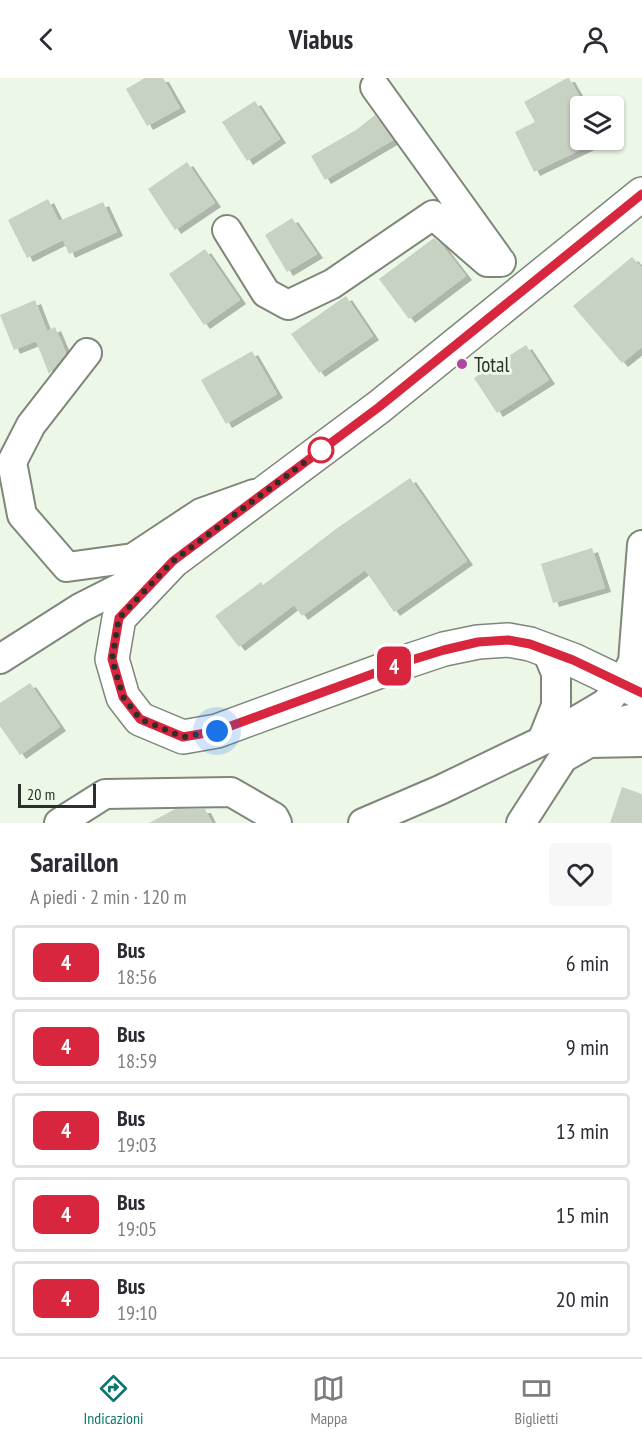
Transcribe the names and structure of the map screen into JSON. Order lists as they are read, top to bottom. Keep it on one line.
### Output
{"places":["Total"],"lines":["bus line 4"],"scale_bar":"20 m","page":{"header":"Viabus","on_map":"4","scale":"20 m","heading":["Saraillon","A piedi · 2 min · 120 m"],"list":[{"mark":"4","name":"Bus","note":"18:56","value":"6 min"},{"mark":"4","name":"Bus","note":"18:59","value":"9 min"},{"mark":"4","name":"Bus","note":"19:03","value":"13 min"},{"mark":"4","name":"Bus","note":"19:05","value":"15 min"},{"mark":"4","name":"Bus","note":"19:10","value":"20 min"}],"tabs":["Indicazioni","Mappa","Biglietti"]}}
